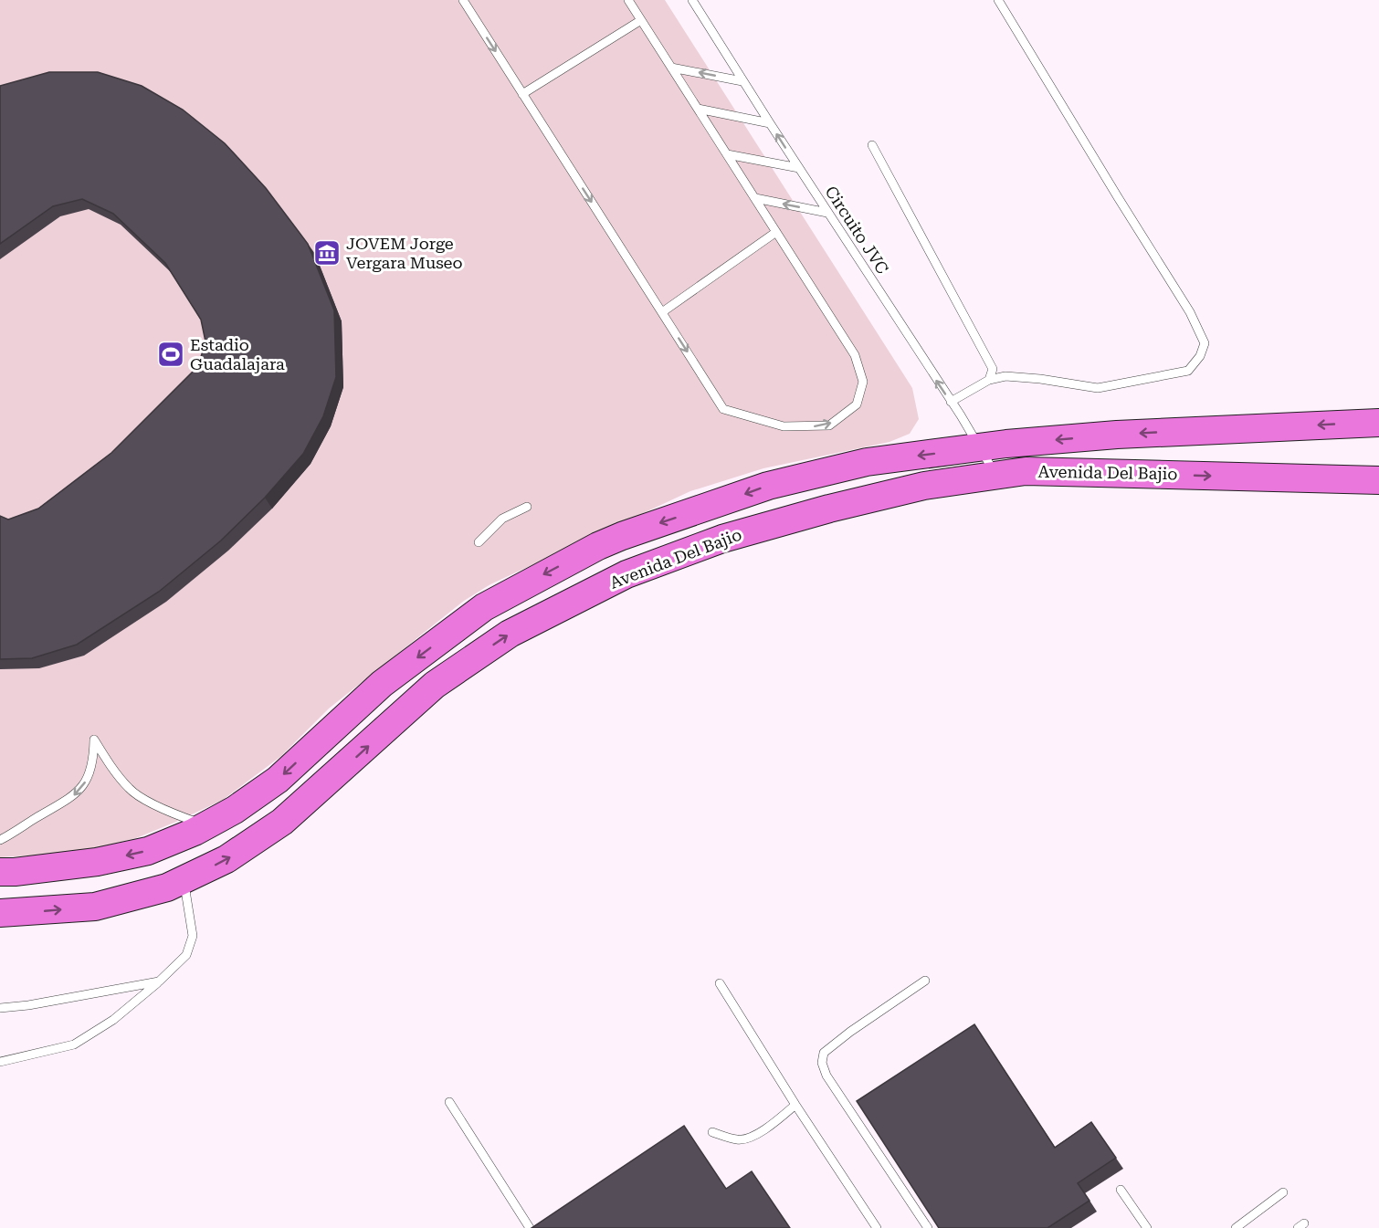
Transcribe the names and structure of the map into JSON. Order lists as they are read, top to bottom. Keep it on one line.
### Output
{"streets":{"main road":["Avenida Del Bajio"],"lane":["Circuito JVC"]},"crossings":[["Circuito JVC","Avenida Del Bajio"]],"places":{"museum":["JOVEM Jorge Vergara Museo"],"sports":["Estadio Guadalajara"]}}
